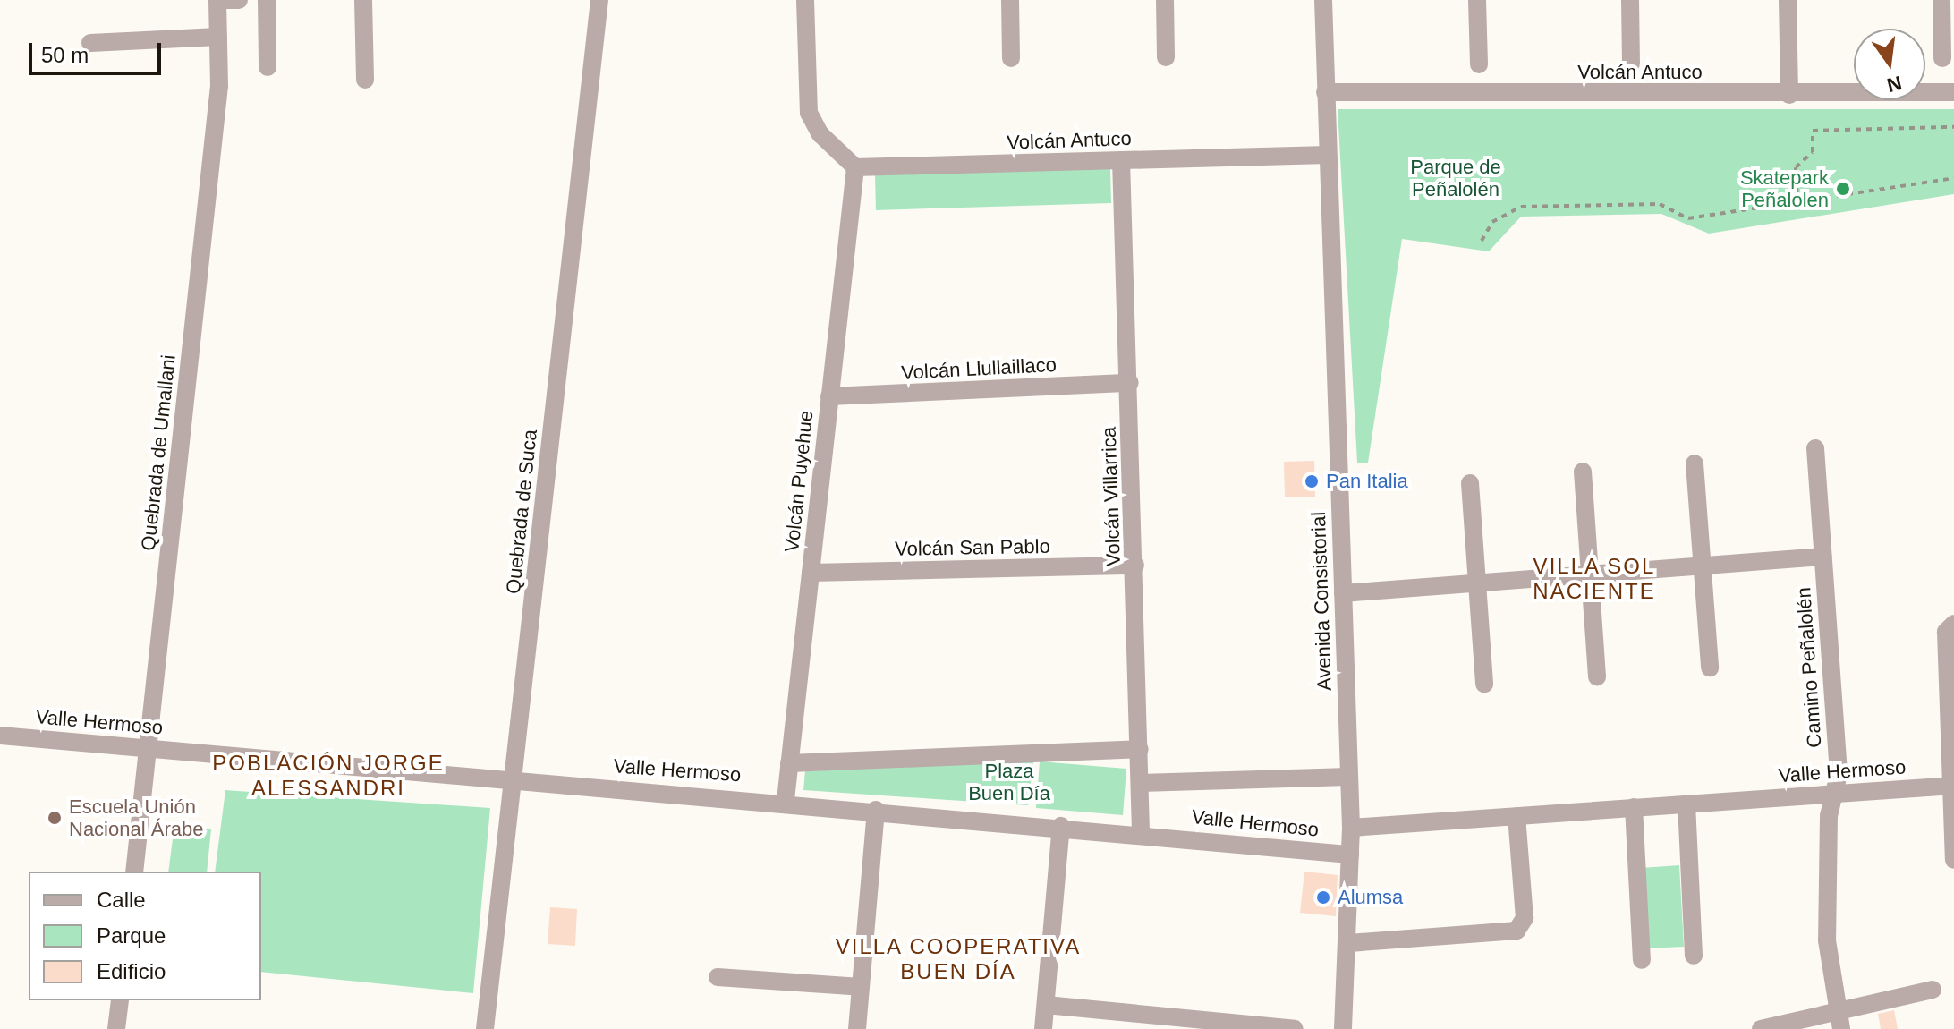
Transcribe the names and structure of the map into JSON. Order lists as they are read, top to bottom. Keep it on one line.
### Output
{"streets":{"street":["Volcán Antuco","Volcán Llullaillaco","Quebrada de Umallani","Volcán Puyehue","Volcán Villarrica","Quebrada de Suca","Volcán San Pablo","Avenida Consistorial","Camino Peñalolén","Valle Hermoso"]},"crossings":[["Volcán Antuco","Volcán Puyehue"],["Volcán Antuco","Volcán Villarrica"],["Volcán Antuco","Avenida Consistorial"],["Volcán Llullaillaco","Volcán Puyehue"],["Volcán Llullaillaco","Volcán Villarrica"],["Quebrada de Umallani","Valle Hermoso"],["Volcán Puyehue","Volcán San Pablo"],["Volcán Puyehue","Valle Hermoso"],["Volcán Villarrica","Volcán San Pablo"],["Volcán Villarrica","Valle Hermoso"],["Quebrada de Suca","Valle Hermoso"],["Avenida Consistorial","Valle Hermoso"],["Camino Peñalolén","Valle Hermoso"]],"districts":["VILLA SOL NACIENTE","POBLACIÓN JORGE ALESSANDRI","VILLA COOPERATIVA BUEN DÍA"],"parks":["Parque de Peñalolén","Plaza Buen Día"],"places":["Skatepark Peñalolen","Pan Italia","Escuela Unión Nacional Árabe","Alumsa"],"legend":["Calle","Parque","Edificio"],"scale_bar":"50 m","north":"bottom"}
